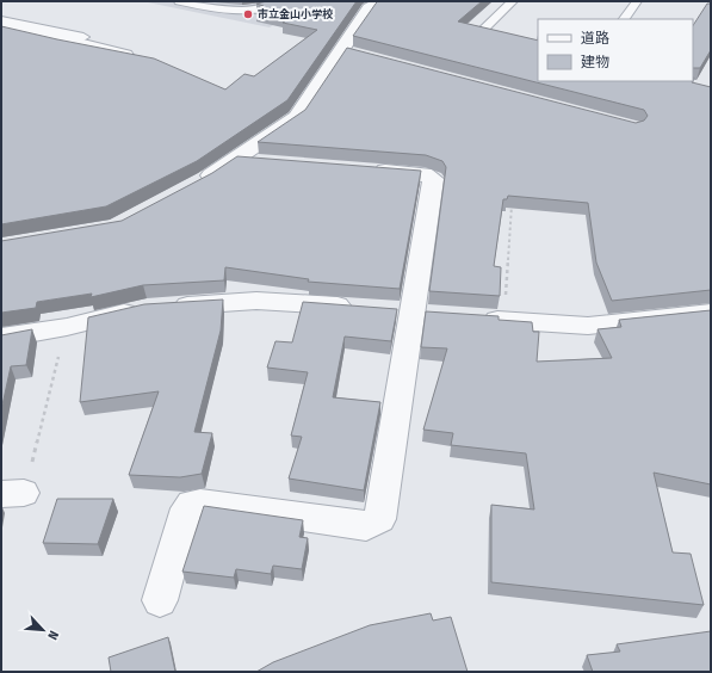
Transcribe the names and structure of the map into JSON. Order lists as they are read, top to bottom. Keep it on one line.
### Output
{"places":["市立金山小学校"],"legend":["道路","建物"],"north":"bottom right"}
